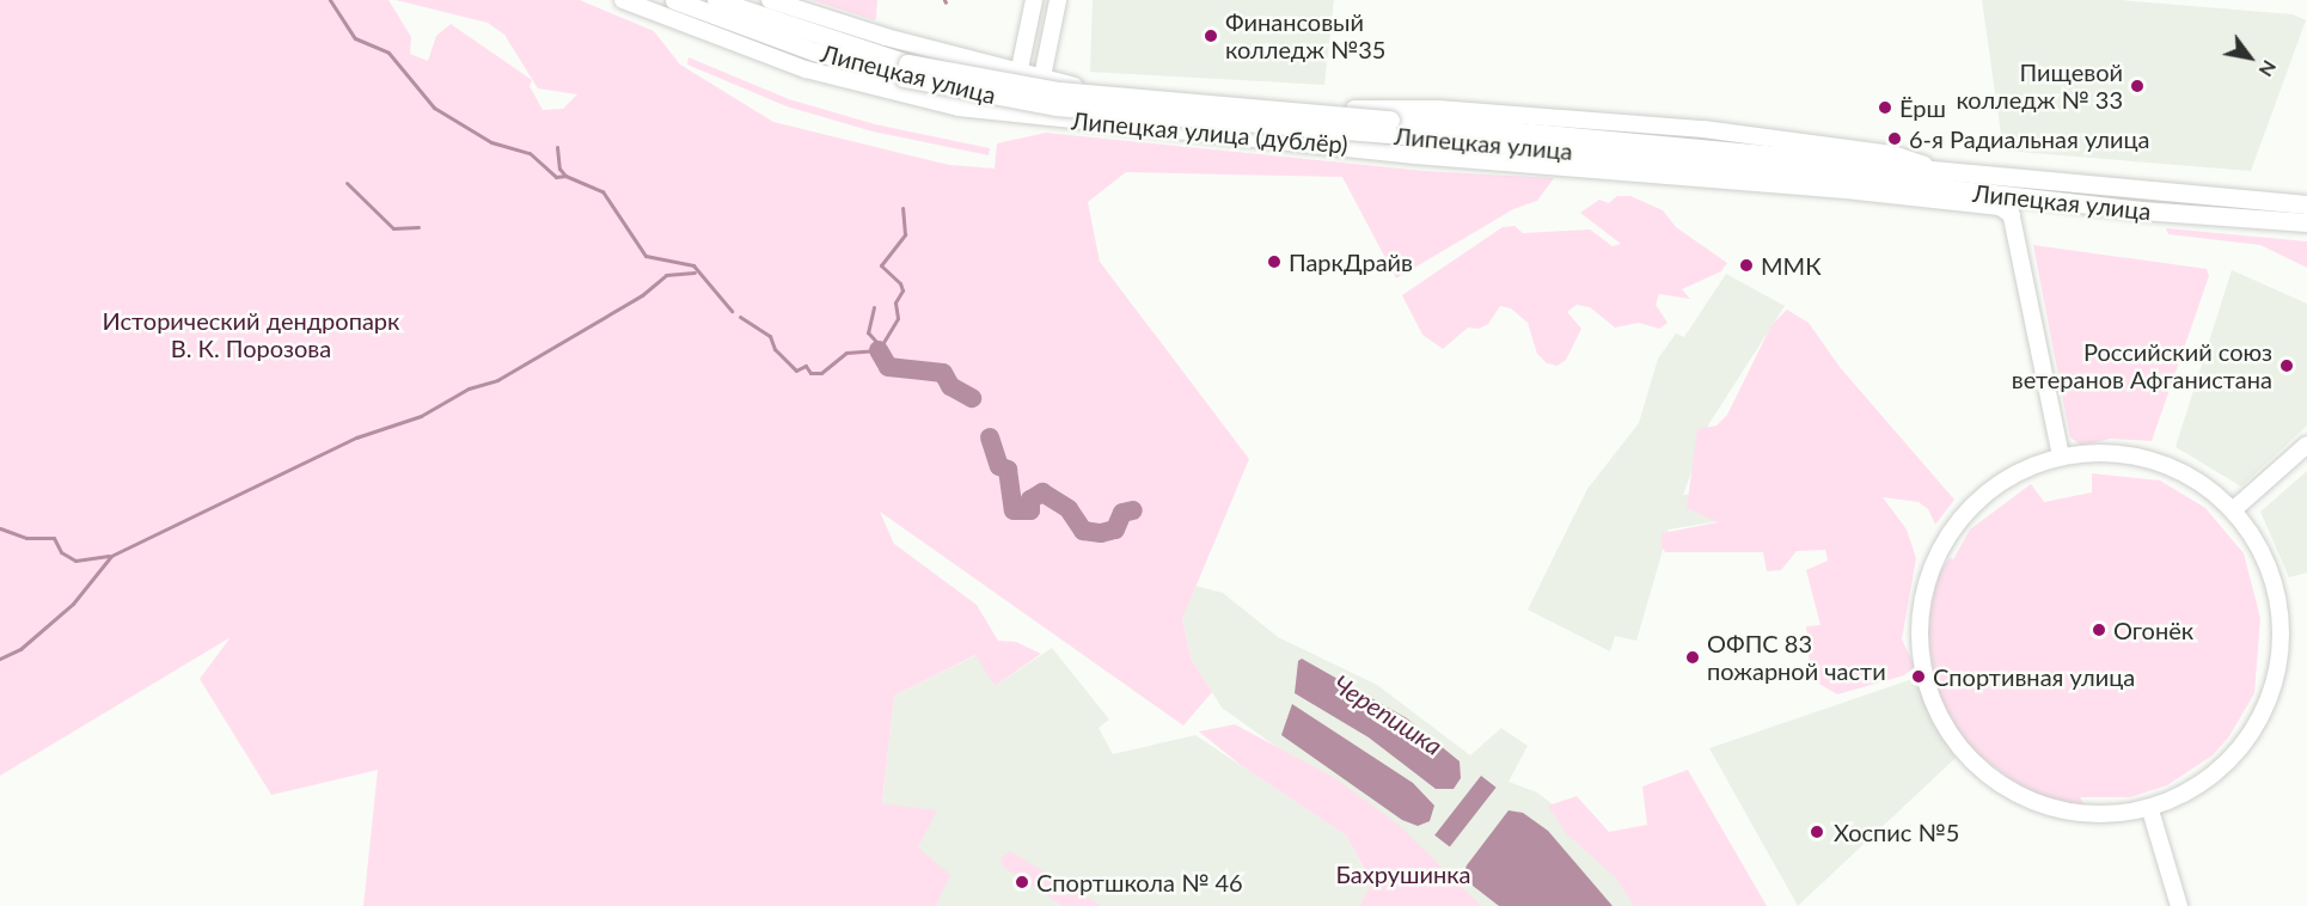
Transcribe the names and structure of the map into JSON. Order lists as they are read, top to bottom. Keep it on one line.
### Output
{"streets":{"main road":["Липецкая улица","Липецкая улица (дублёр)"]},"crossings":[["Липецкая улица","Липецкая улица (дублёр)"]],"water":["Черепишка"],"parks":["Исторический дендропарк В. К. Порозова","Бахрушинка"],"places":["Финансовый колледж №35","Пищевой колледж № 33","Ёрш","6-я Радиальная улица","ПаркДрайв","ММК","Российский союз ветеранов Афганистана","Огонёк","ОФПС 83 пожарной части","Спортивная улица","Хоспис №5","Спортшкола № 46"],"north":"bottom right"}
